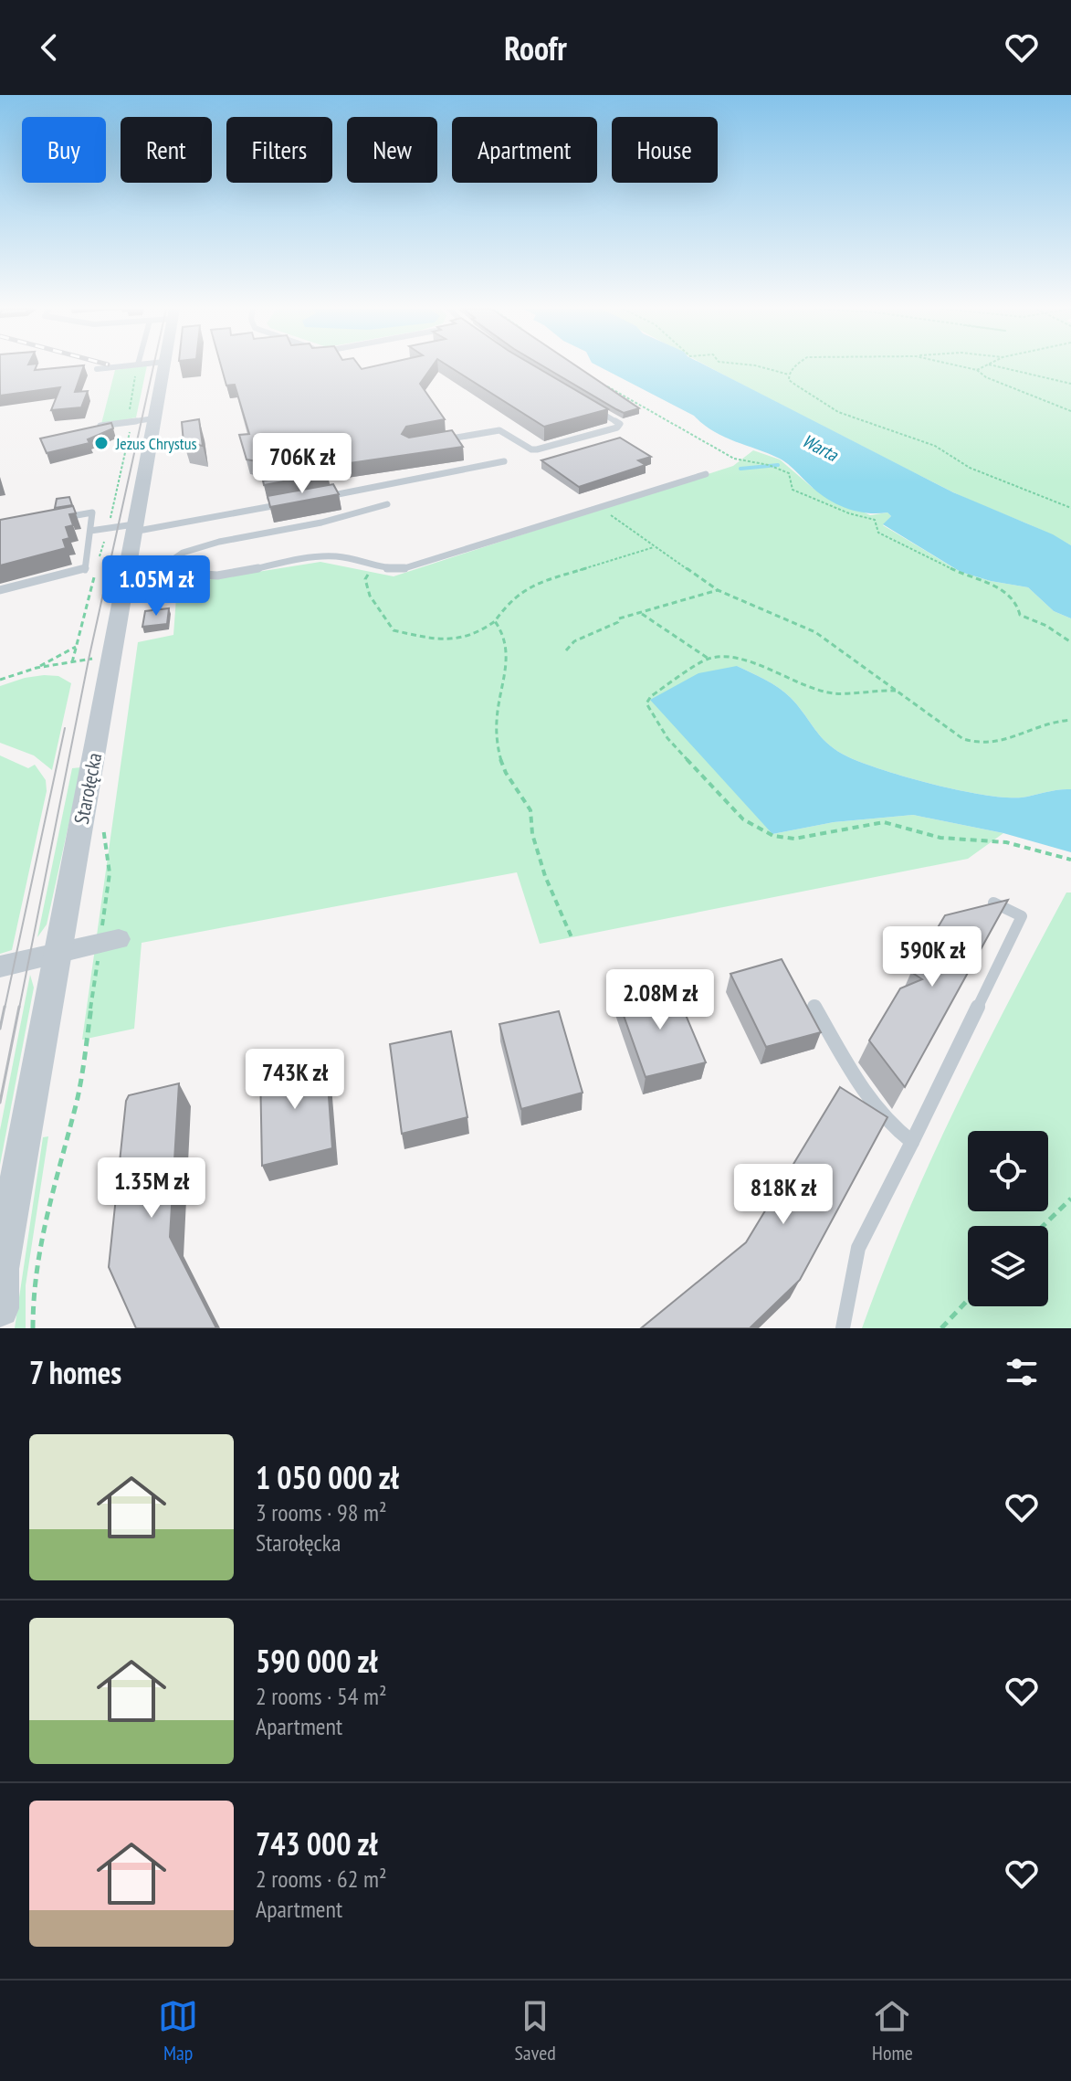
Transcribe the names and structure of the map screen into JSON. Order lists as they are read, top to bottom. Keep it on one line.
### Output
{"streets":{"street":["Starołęcka"]},"water":["Warta"],"places":["Jezus Chrystus"],"page":{"header":"Roofr","chip":["Buy","Rent","Filters","New","Apartment","House"],"price":["706K zł","1.05M zł","590K zł","2.08M zł","743K zł","1.35M zł","818K zł"],"heading":"7 homes","list":[{"name":"1 050 000 zł","note":"3 rooms · 98 m² · Starołęcka"},{"name":"590 000 zł","note":"2 rooms · 54 m² · Apartment"},{"name":"743 000 zł","note":"2 rooms · 62 m² · Apartment"}],"tabs":["Map","Saved","Home"]}}
